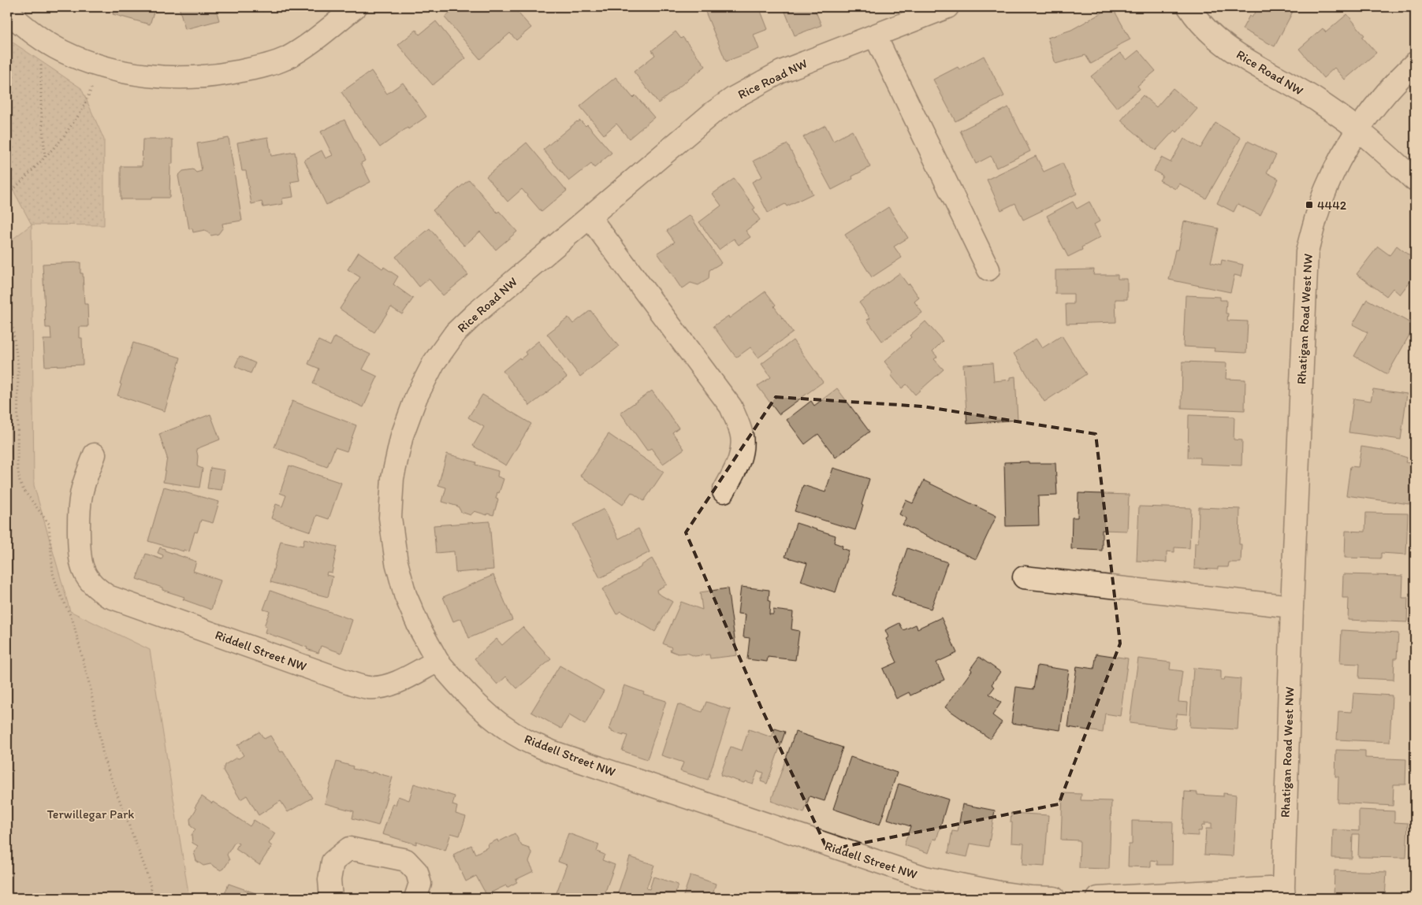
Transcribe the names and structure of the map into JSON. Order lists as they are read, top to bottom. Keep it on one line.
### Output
{"streets":{"street":["Rice Road NW","Rhatigan Road West NW","Riddell Street NW"]},"crossings":[["Rice Road NW","Rhatigan Road West NW"],["Rice Road NW","Riddell Street NW"]],"parks":["Terwillegar Park"],"places":{"transit":["4442"]}}
